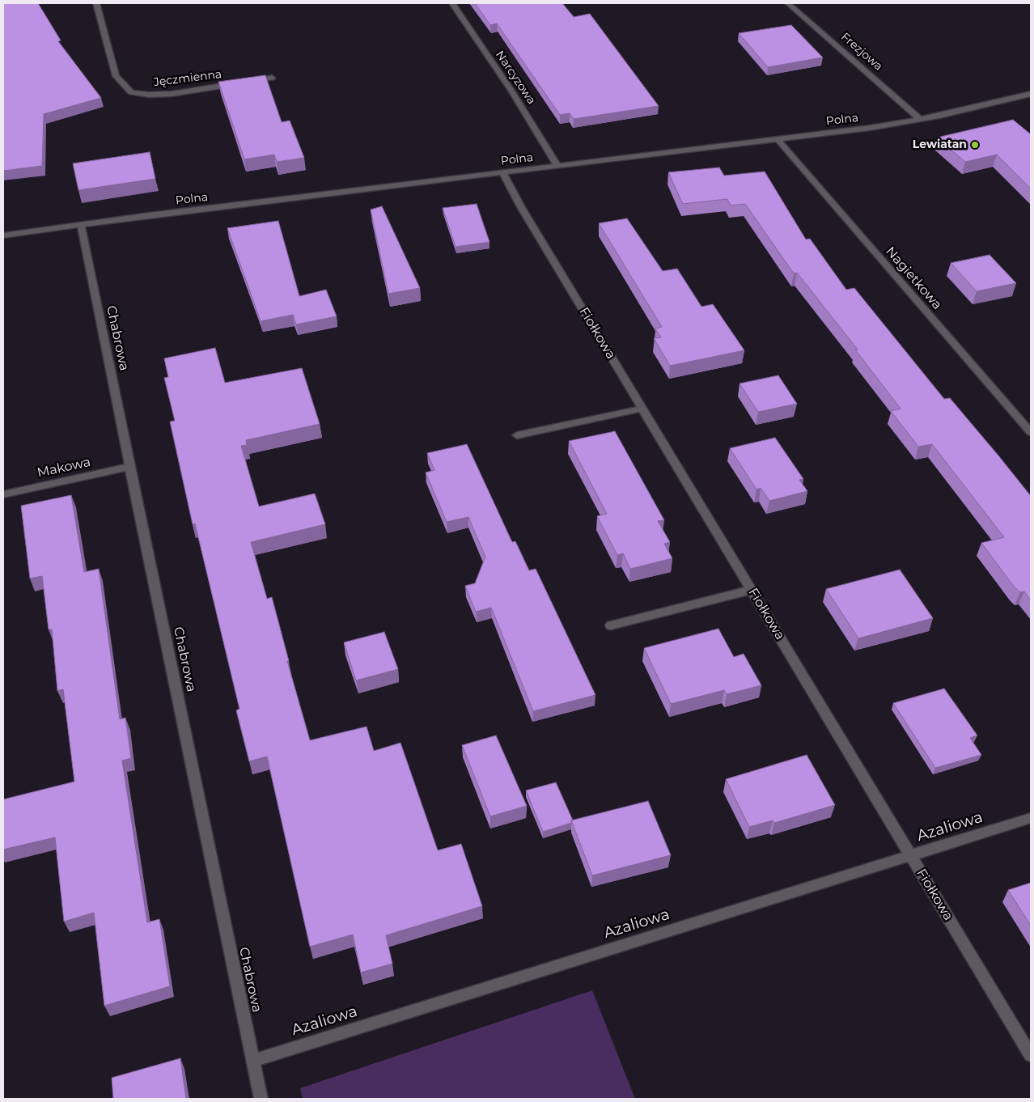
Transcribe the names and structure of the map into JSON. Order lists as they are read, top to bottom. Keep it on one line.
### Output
{"streets":{"street":["Frezjowa","Narcyzowa","Jęczmienna","Polna","Nagietkowa","Fiołkowa","Chabrowa","Makowa","Azaliowa"]},"crossings":[["Frezjowa","Polna"],["Narcyzowa","Polna"],["Polna","Nagietkowa"],["Polna","Fiołkowa"],["Polna","Chabrowa"],["Fiołkowa","Azaliowa"],["Chabrowa","Makowa"],["Chabrowa","Azaliowa"]],"places":["Lewiatan"]}
